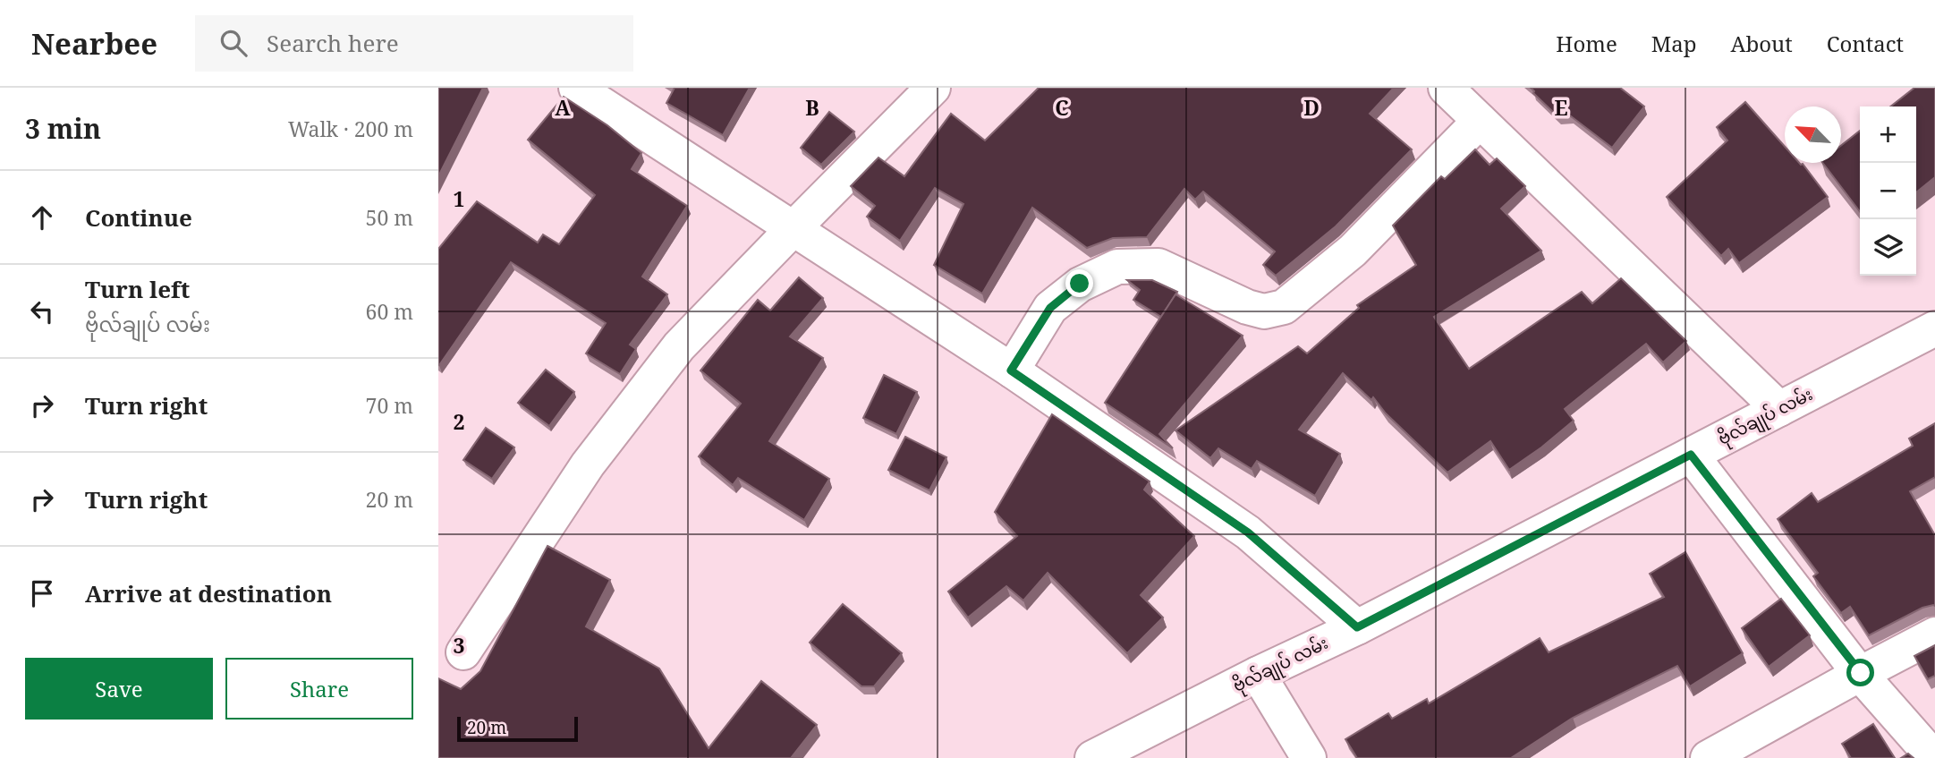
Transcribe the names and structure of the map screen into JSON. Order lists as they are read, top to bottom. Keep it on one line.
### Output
{"streets":{"street":["ဗိုလ်ချုပ် လမ်း"]},"scale_bar":"20 m","north":"top left","page":{"header":"Nearbee","search":"Search here","nav":["Home","Map","About","Contact"],"heading":["3 min","Walk · 200 m"],"map_buttons":["+","−"],"list":[["Continue","50 m"],["Turn left","ဗိုလ်ချုပ် လမ်း","60 m"],["Turn right","70 m"],["Turn right","20 m"],"Arrive at destination"],"buttons":["Save","Share"],"scale":"20 m"},"grid":{"columns":["A","B","C","D","E"],"rows":["1","2","3"]}}
